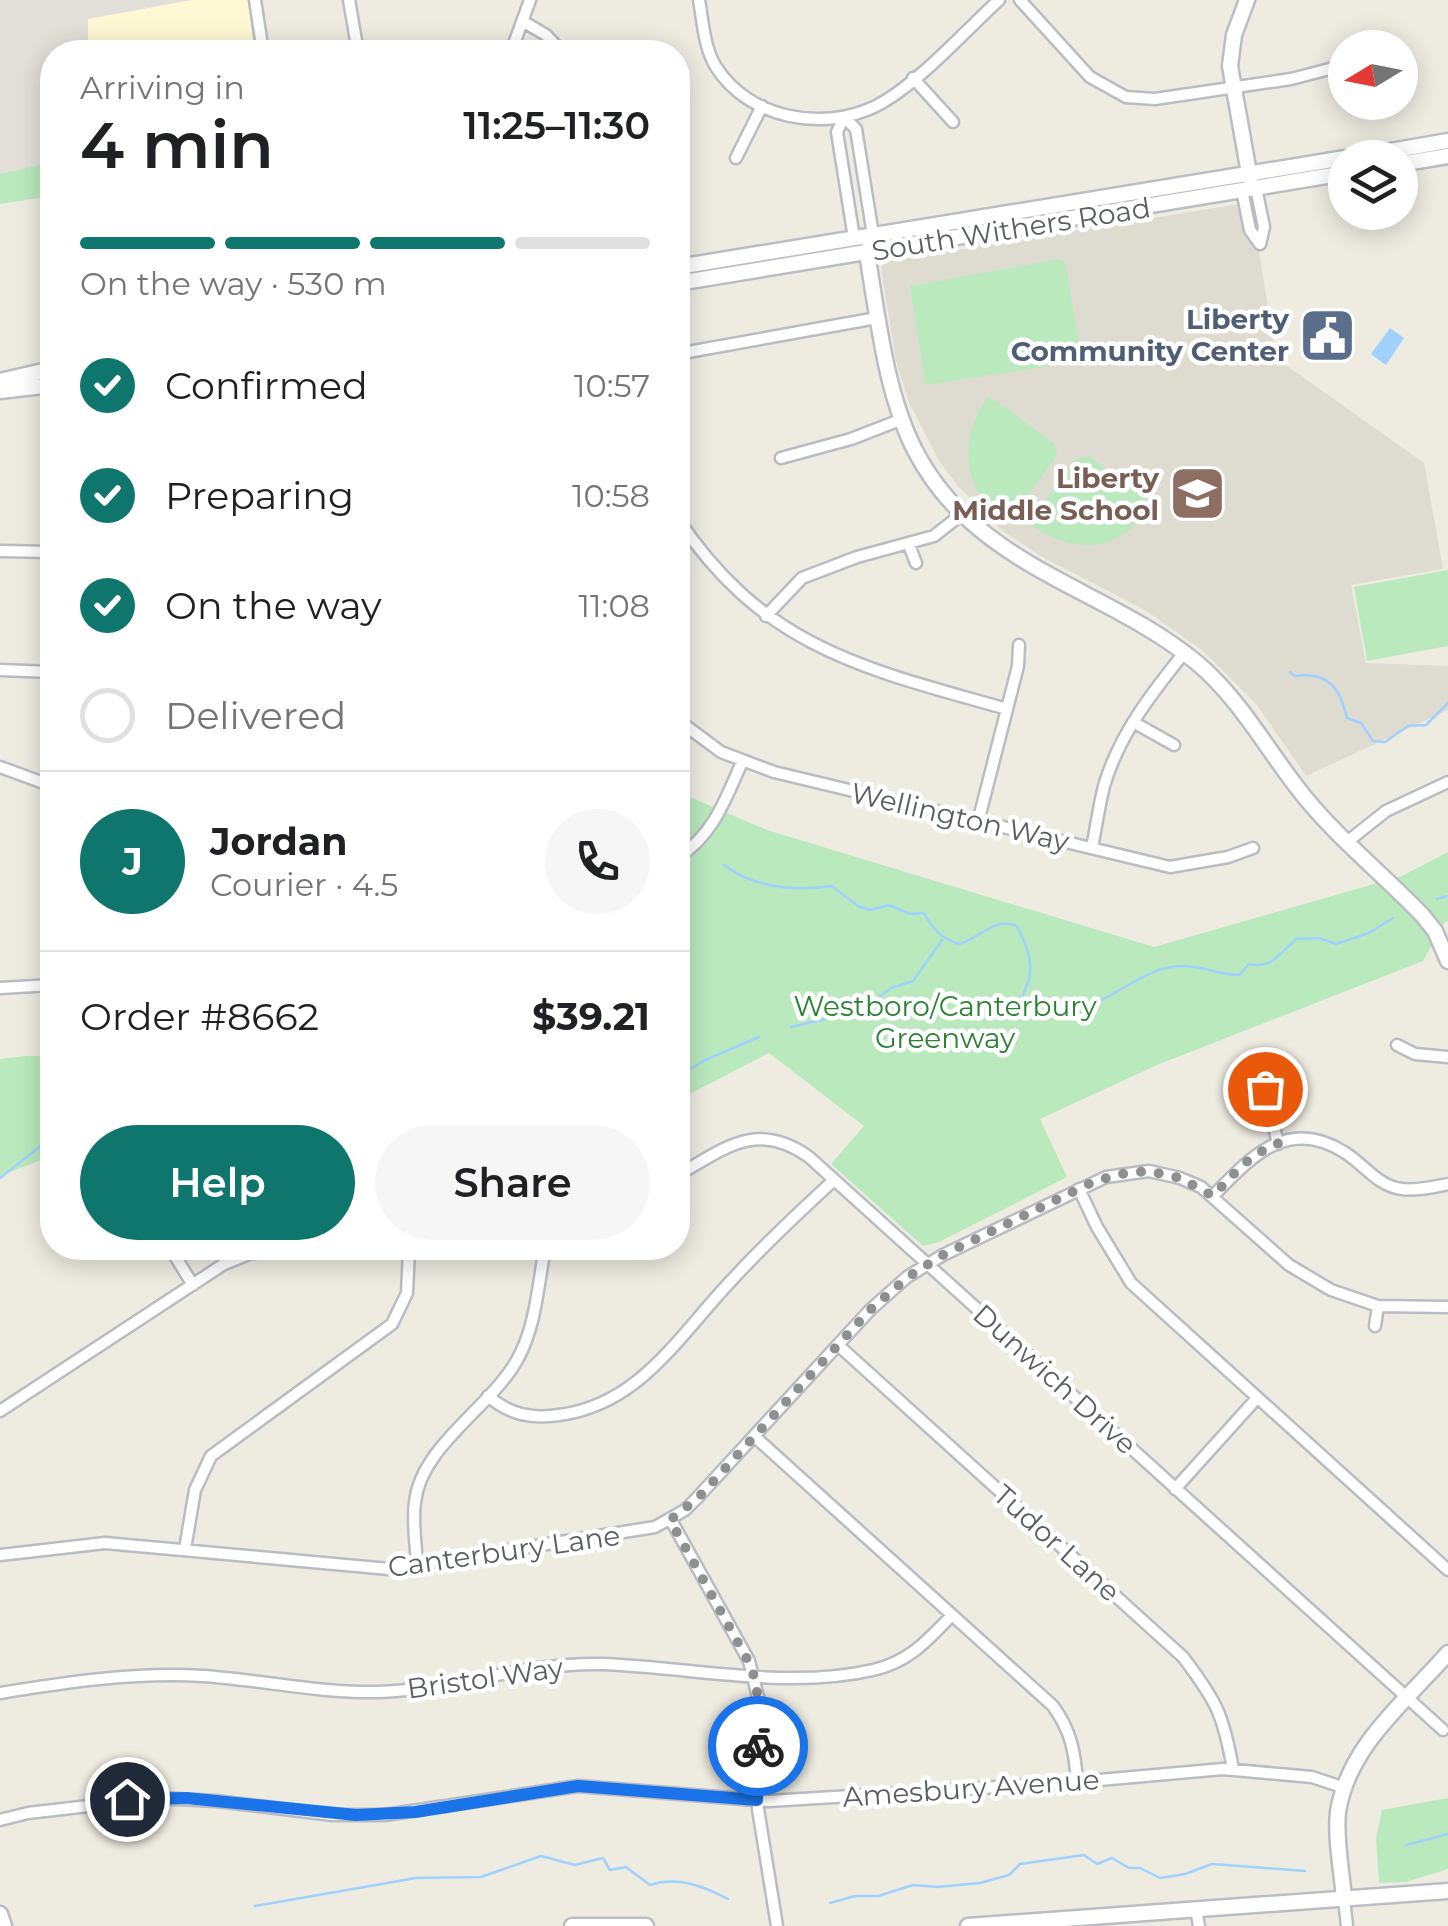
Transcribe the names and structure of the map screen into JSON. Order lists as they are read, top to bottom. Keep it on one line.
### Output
{"streets":{"main road":["South Withers Road"],"street":["Wellington Way","Dunwich Drive","Tudor Lane","Canterbury Lane","Bristol Way","Amesbury Avenue"]},"crossings":[["Dunwich Drive","Canterbury Lane"],["Tudor Lane","Canterbury Lane"],["Tudor Lane","Amesbury Avenue"]],"parks":["Westboro/Canterbury Greenway"],"places":{"public building":["Liberty Community Center"],"school or university":["Liberty Middle School"]},"north":"left","page":{"heading":["4 min","Arriving in","11:25–11:30"],"panel":["Jordan","Courier · 4.5","Order #8662","$39.21"],"bar":"On the way · 530 m","list":[["Confirmed","10:57"],["Preparing","10:58"],["On the way","11:08"],"Delivered"],"round":"J","buttons":["Help","Share"]}}
